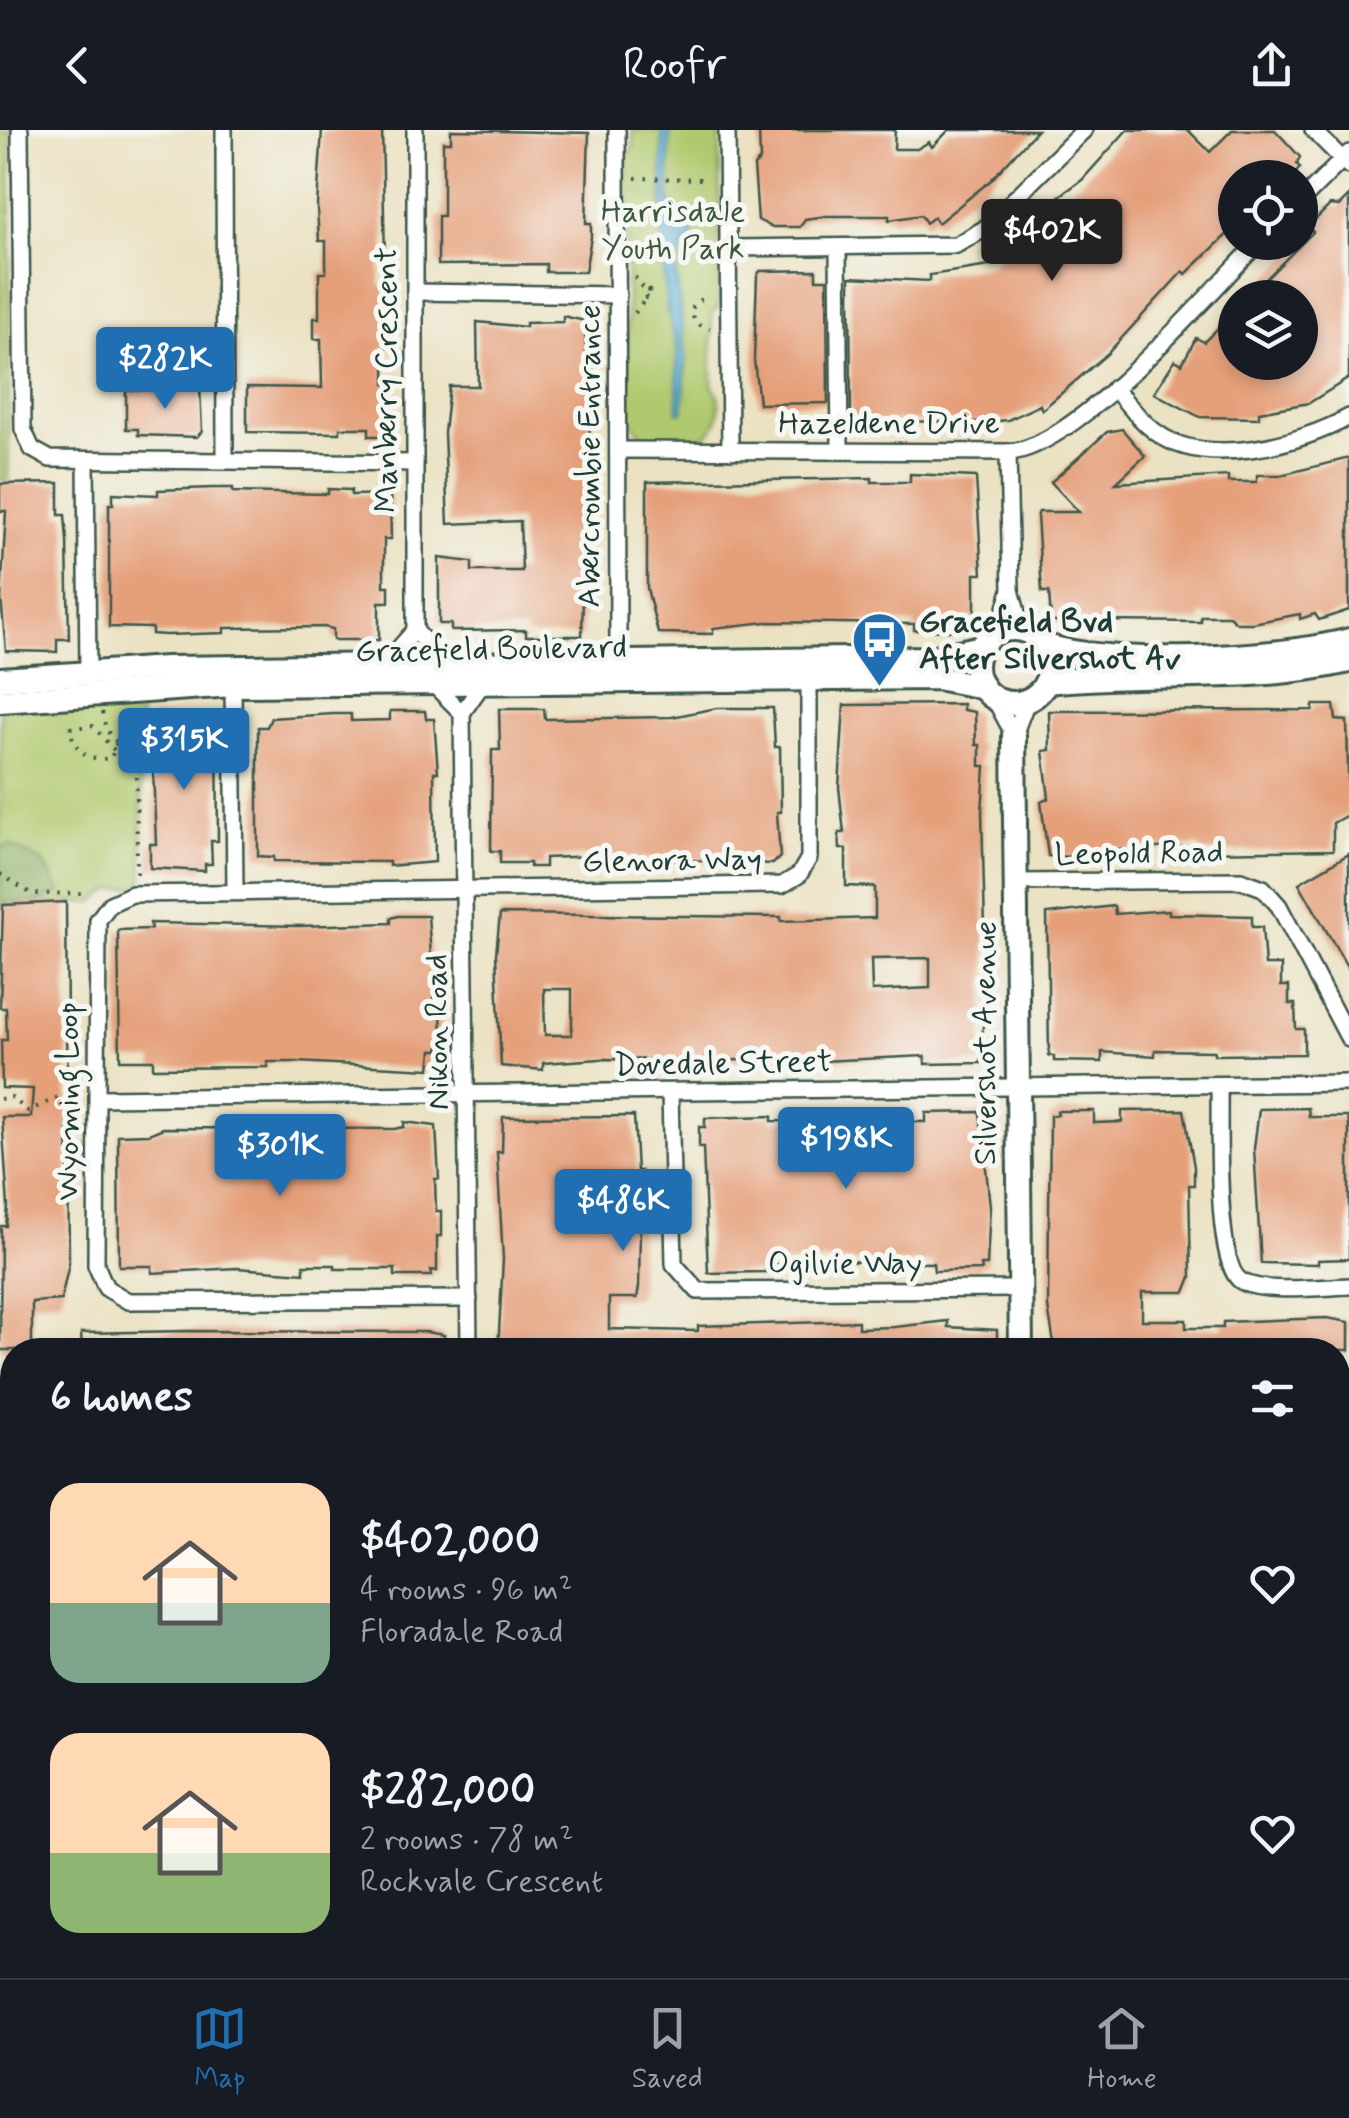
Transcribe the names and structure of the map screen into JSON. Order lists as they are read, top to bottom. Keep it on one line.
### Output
{"streets":{"street":["Manberry Crescent","Hazeldene Drive","Abercrombie Entrance","Gracefield Boulevard","Leopold Road","Glenora Way","Nikon Road","Silvershot Avenue","Dovedale Street","Wyoming Loop","Ogilvie Way"]},"crossings":[["Hazeldene Drive","Abercrombie Entrance"],["Abercrombie Entrance","Gracefield Boulevard"],["Gracefield Boulevard","Glenora Way"],["Gracefield Boulevard","Silvershot Avenue"],["Leopold Road","Silvershot Avenue"],["Glenora Way","Nikon Road"],["Glenora Way","Wyoming Loop"],["Nikon Road","Dovedale Street"],["Nikon Road","Wyoming Loop"],["Silvershot Avenue","Dovedale Street"],["Silvershot Avenue","Ogilvie Way"],["Dovedale Street","Wyoming Loop"],["Dovedale Street","Ogilvie Way"]],"parks":["Harrisdale Youth Park"],"places":{"bus stop":["Gracefield Bvd After Silvershot Av"]},"page":{"header":"Roofr","price":["$402K","$282K","$315K","$198K","$301K","$486K"],"heading":"6 homes","list":[{"name":"$402,000","note":"4 rooms · 96 m² · Floradale Road"},{"name":"$282,000","note":"2 rooms · 78 m² · Rockvale Crescent"}],"tabs":["Map","Saved","Home"]}}
